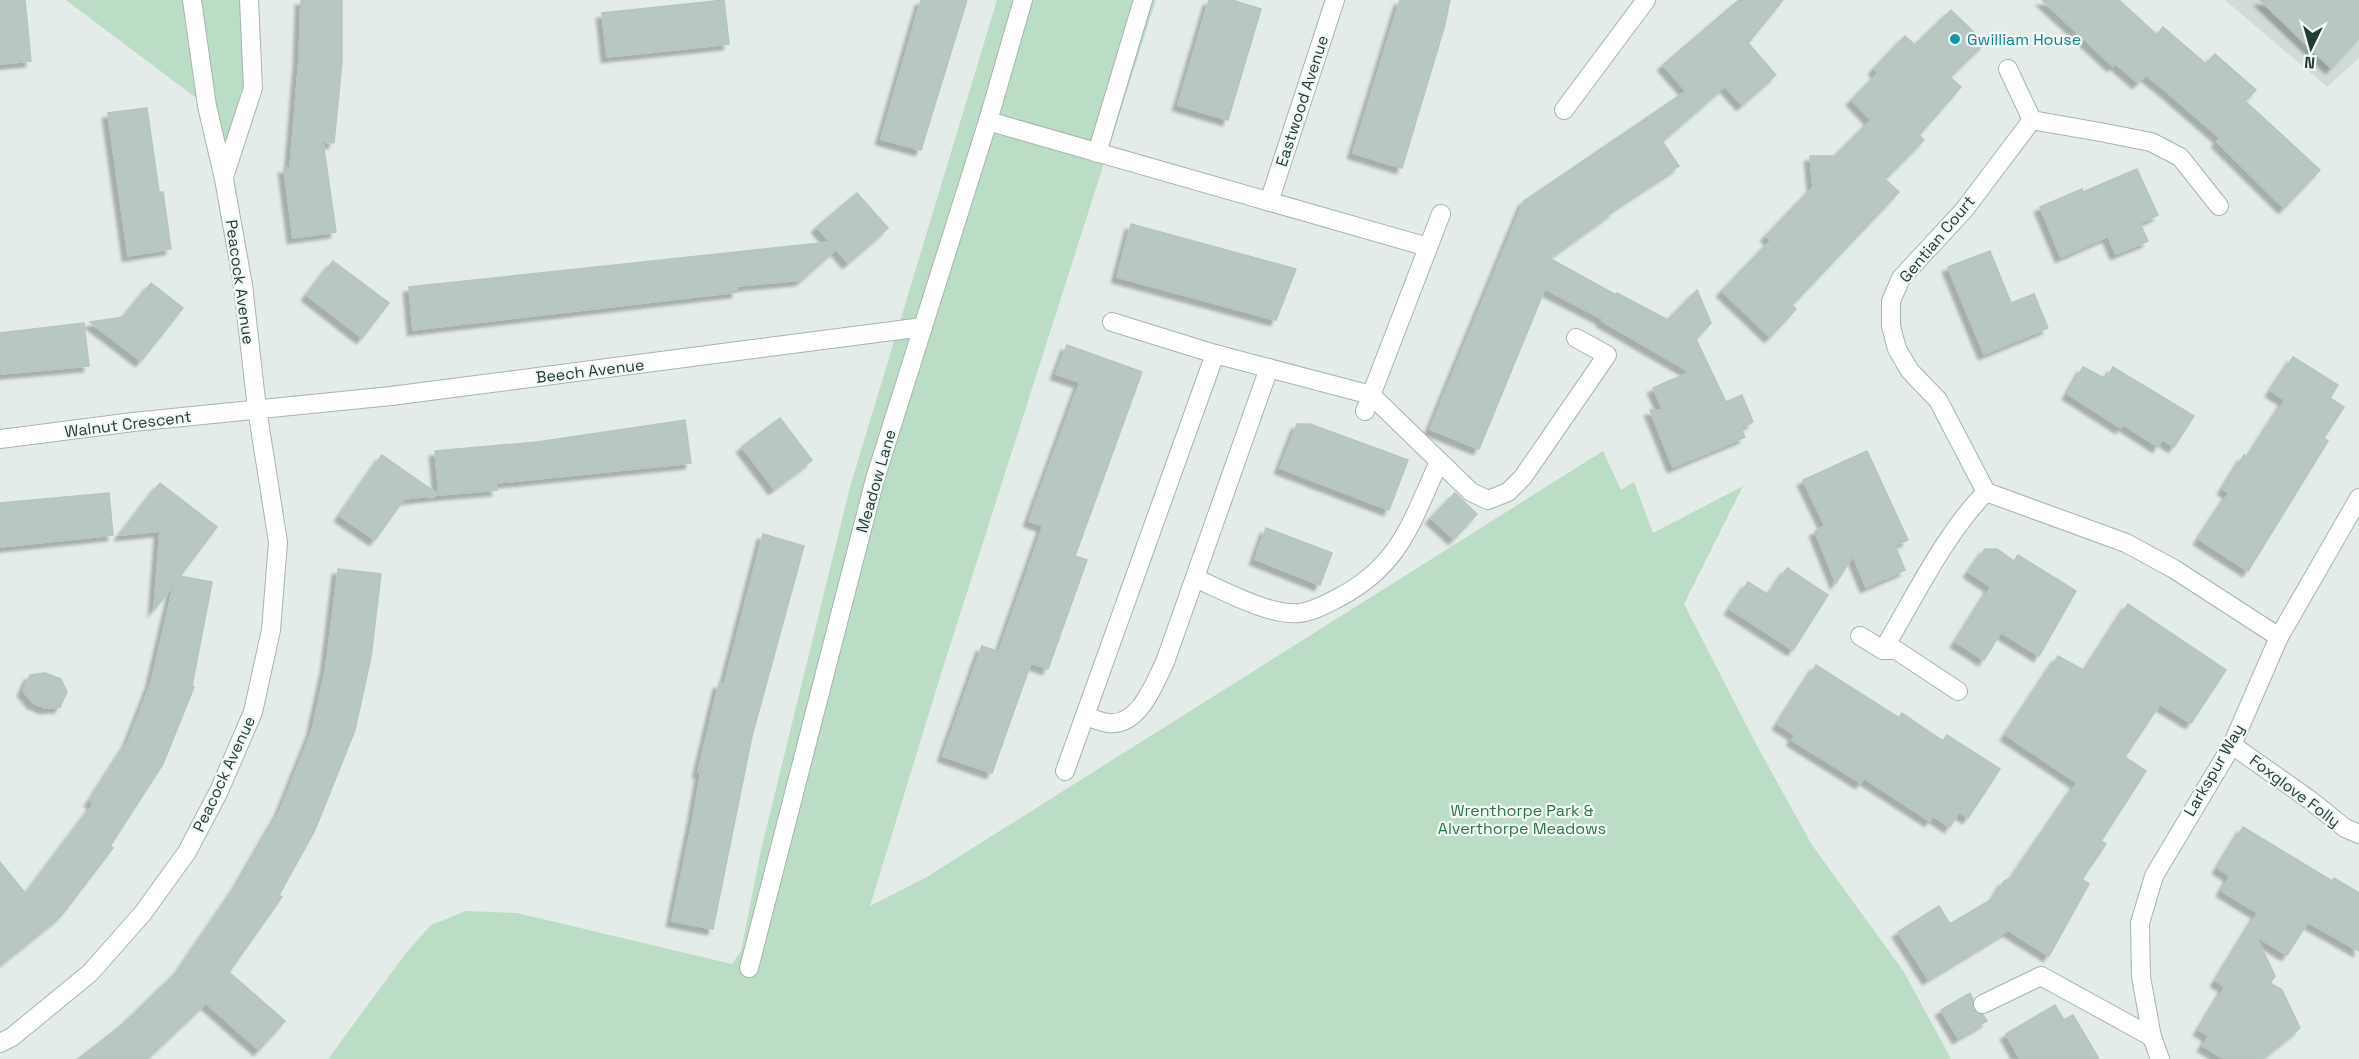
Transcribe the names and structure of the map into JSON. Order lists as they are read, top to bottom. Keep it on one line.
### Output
{"streets":{"street":["Eastwood Avenue","Gentian Court","Peacock Avenue","Beech Avenue","Walnut Crescent","Meadow Lane","Larkspur Way","Foxglove Folly"]},"crossings":[["Peacock Avenue","Beech Avenue"],["Peacock Avenue","Walnut Crescent"],["Beech Avenue","Walnut Crescent"],["Beech Avenue","Meadow Lane"],["Larkspur Way","Foxglove Folly"]],"parks":["Wrenthorpe Park & Alverthorpe Meadows"],"places":["Gwilliam House"],"north":"bottom"}
